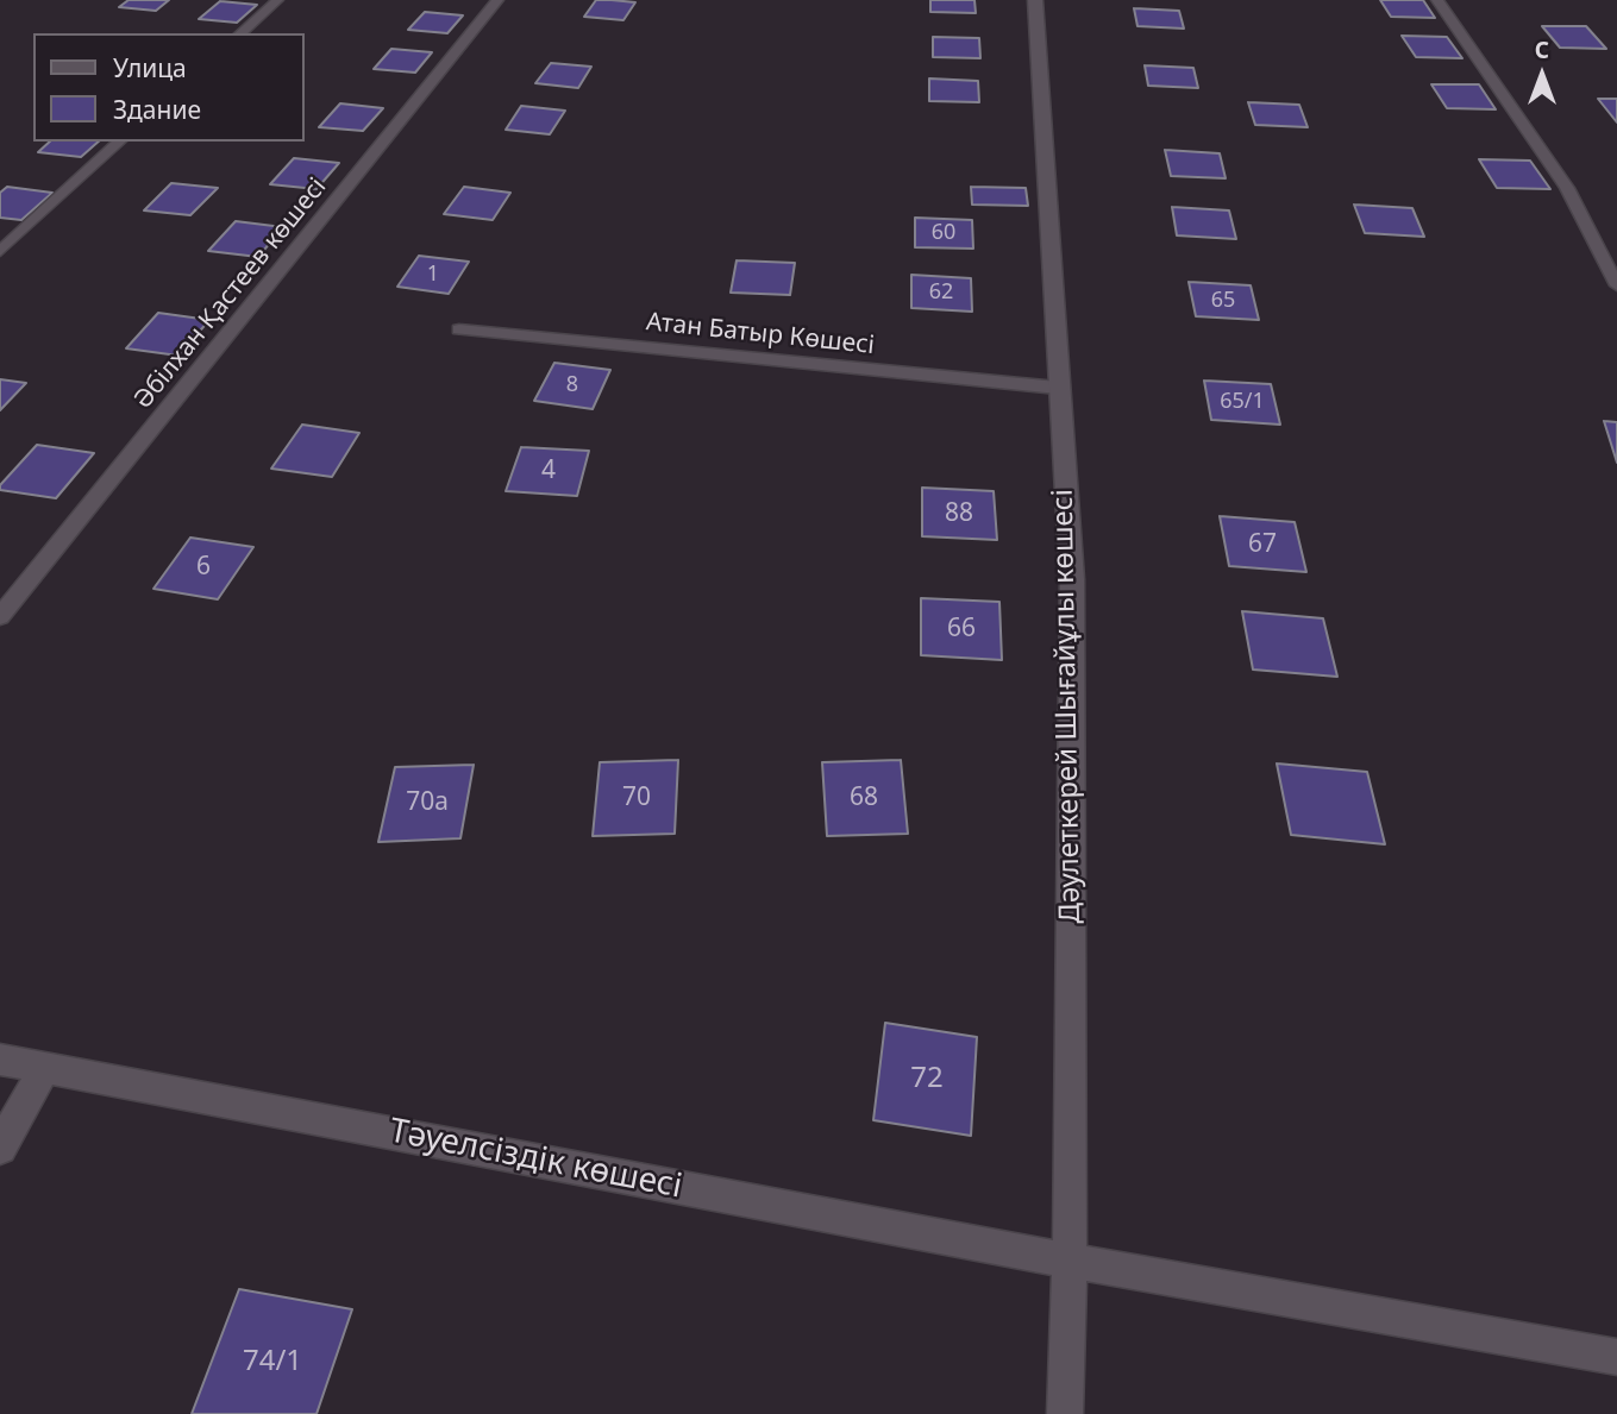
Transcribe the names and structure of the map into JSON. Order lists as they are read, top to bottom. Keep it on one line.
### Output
{"streets":{"street":["Дәулеткерей Шығайұлы көшесі","Тәуелсіздік көшесі"],"lane":["Әбілхан Қастеев көшесі","Атан Батыр Көшесі"]},"crossings":[["Атан Батыр Көшесі","Дәулеткерей Шығайұлы көшесі"],["Дәулеткерей Шығайұлы көшесі","Тәуелсіздік көшесі"]],"house_numbers":["60","1","62","65","8","65/1","4","88","67","6","66","70","68","70а","72","74/1"],"legend":["Улица","Здание"],"north":"top"}
